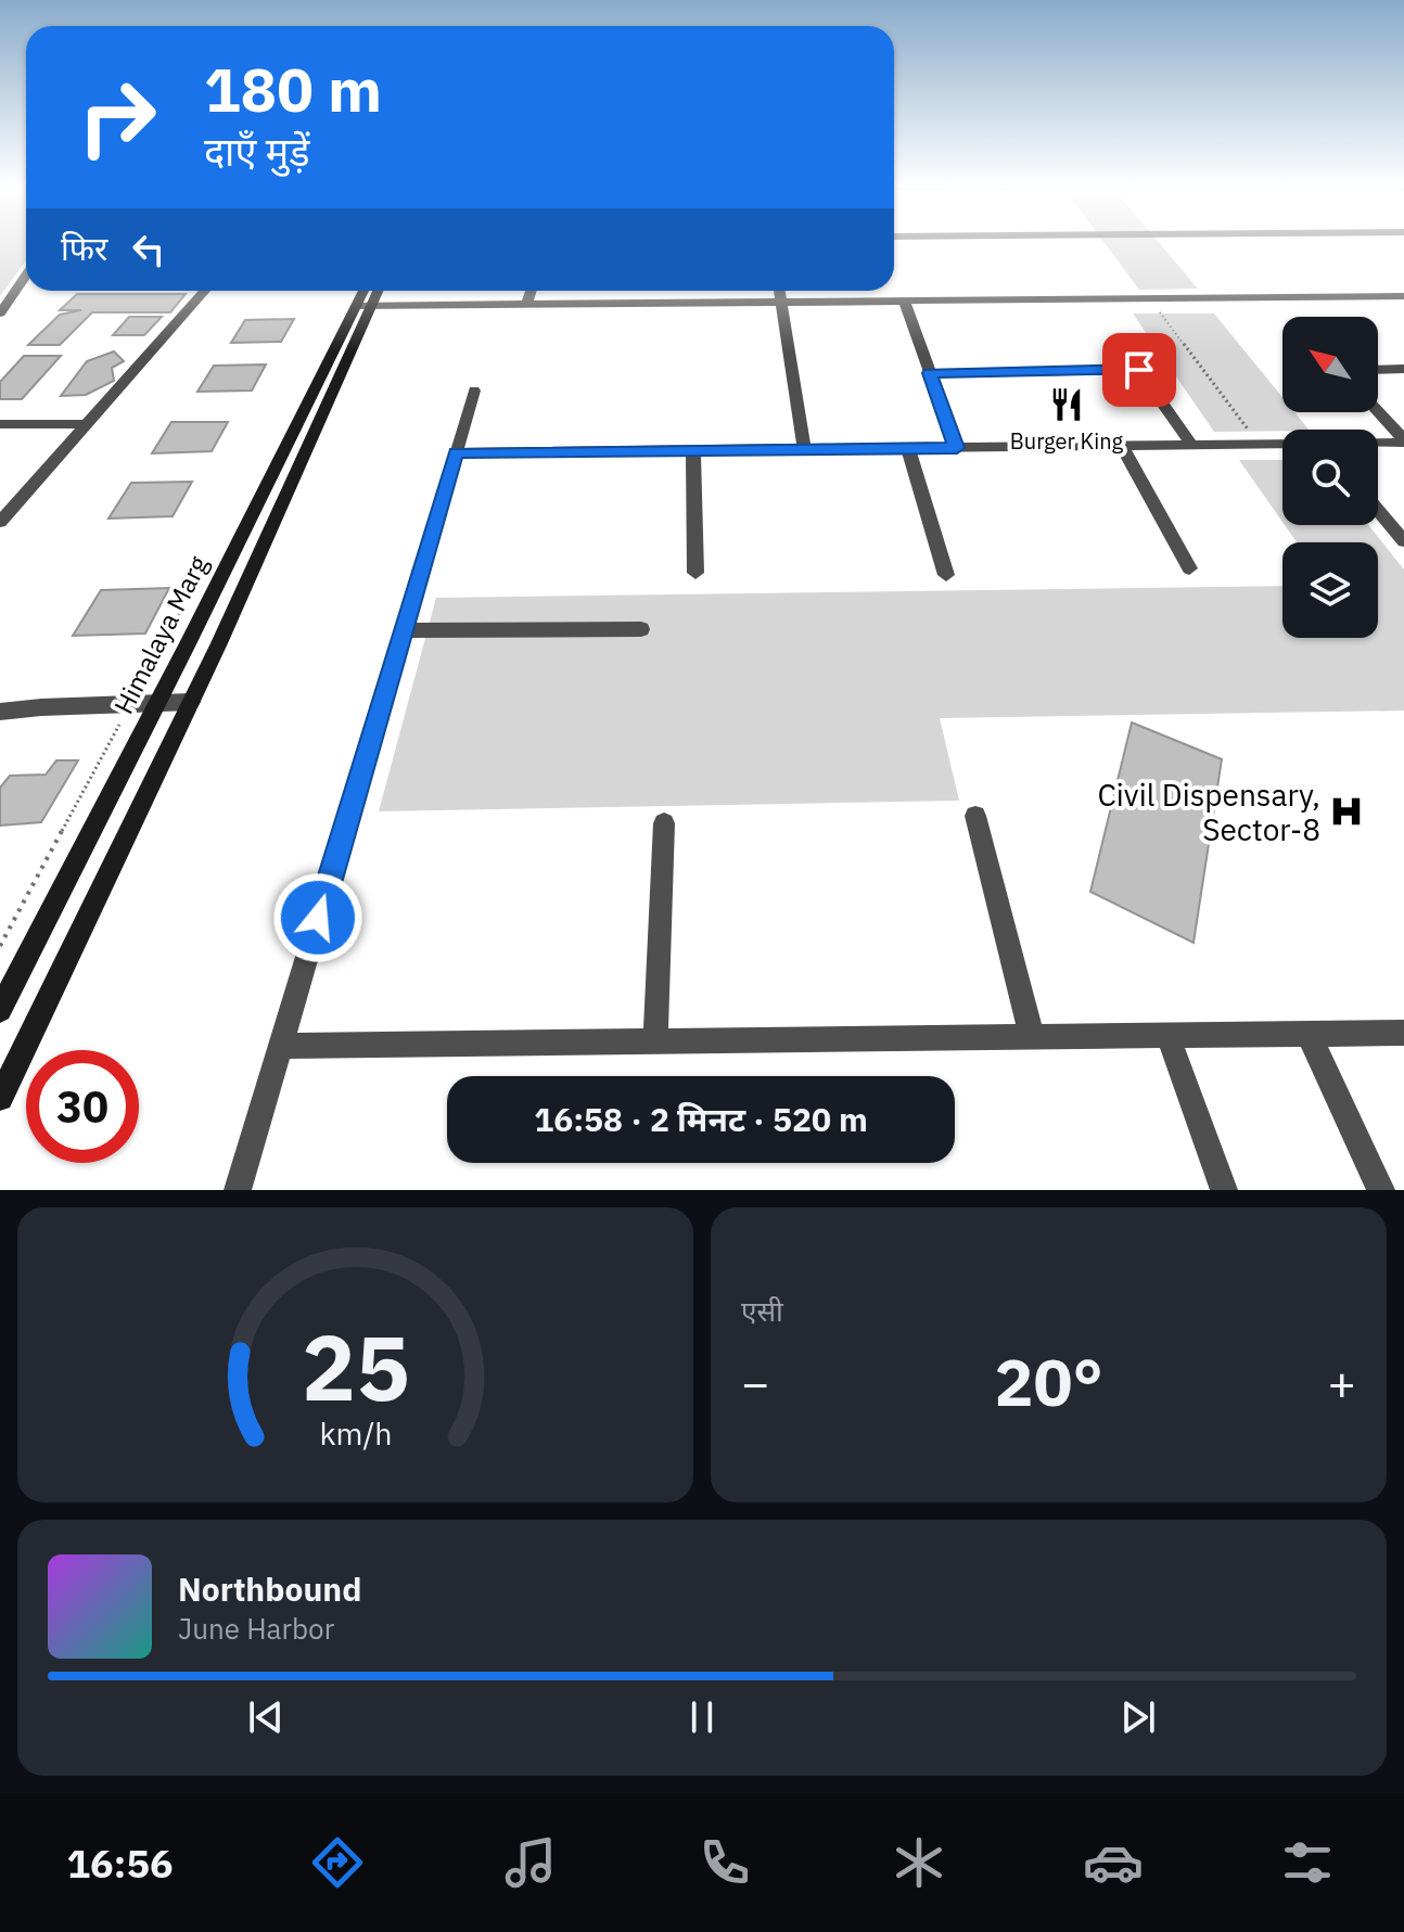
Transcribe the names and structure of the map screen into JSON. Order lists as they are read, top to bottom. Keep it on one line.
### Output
{"streets":{"main road":["Himalaya Marg"]},"places":{"restaurant":["Burger King"],"hospital":["Civil Dispensary, Sector-8"]},"north":"top left","page":{"turn":["180 m","दाएँ मुड़ें"],"then":"फिर","limit":"30","trip":"16:58 · 2 मिनट · 520 m","tile":"एसी","heat":["−","20°","+"],"song":["Northbound","June Harbor"],"tabs":"16:56","gauge":["25","km/h"]}}
